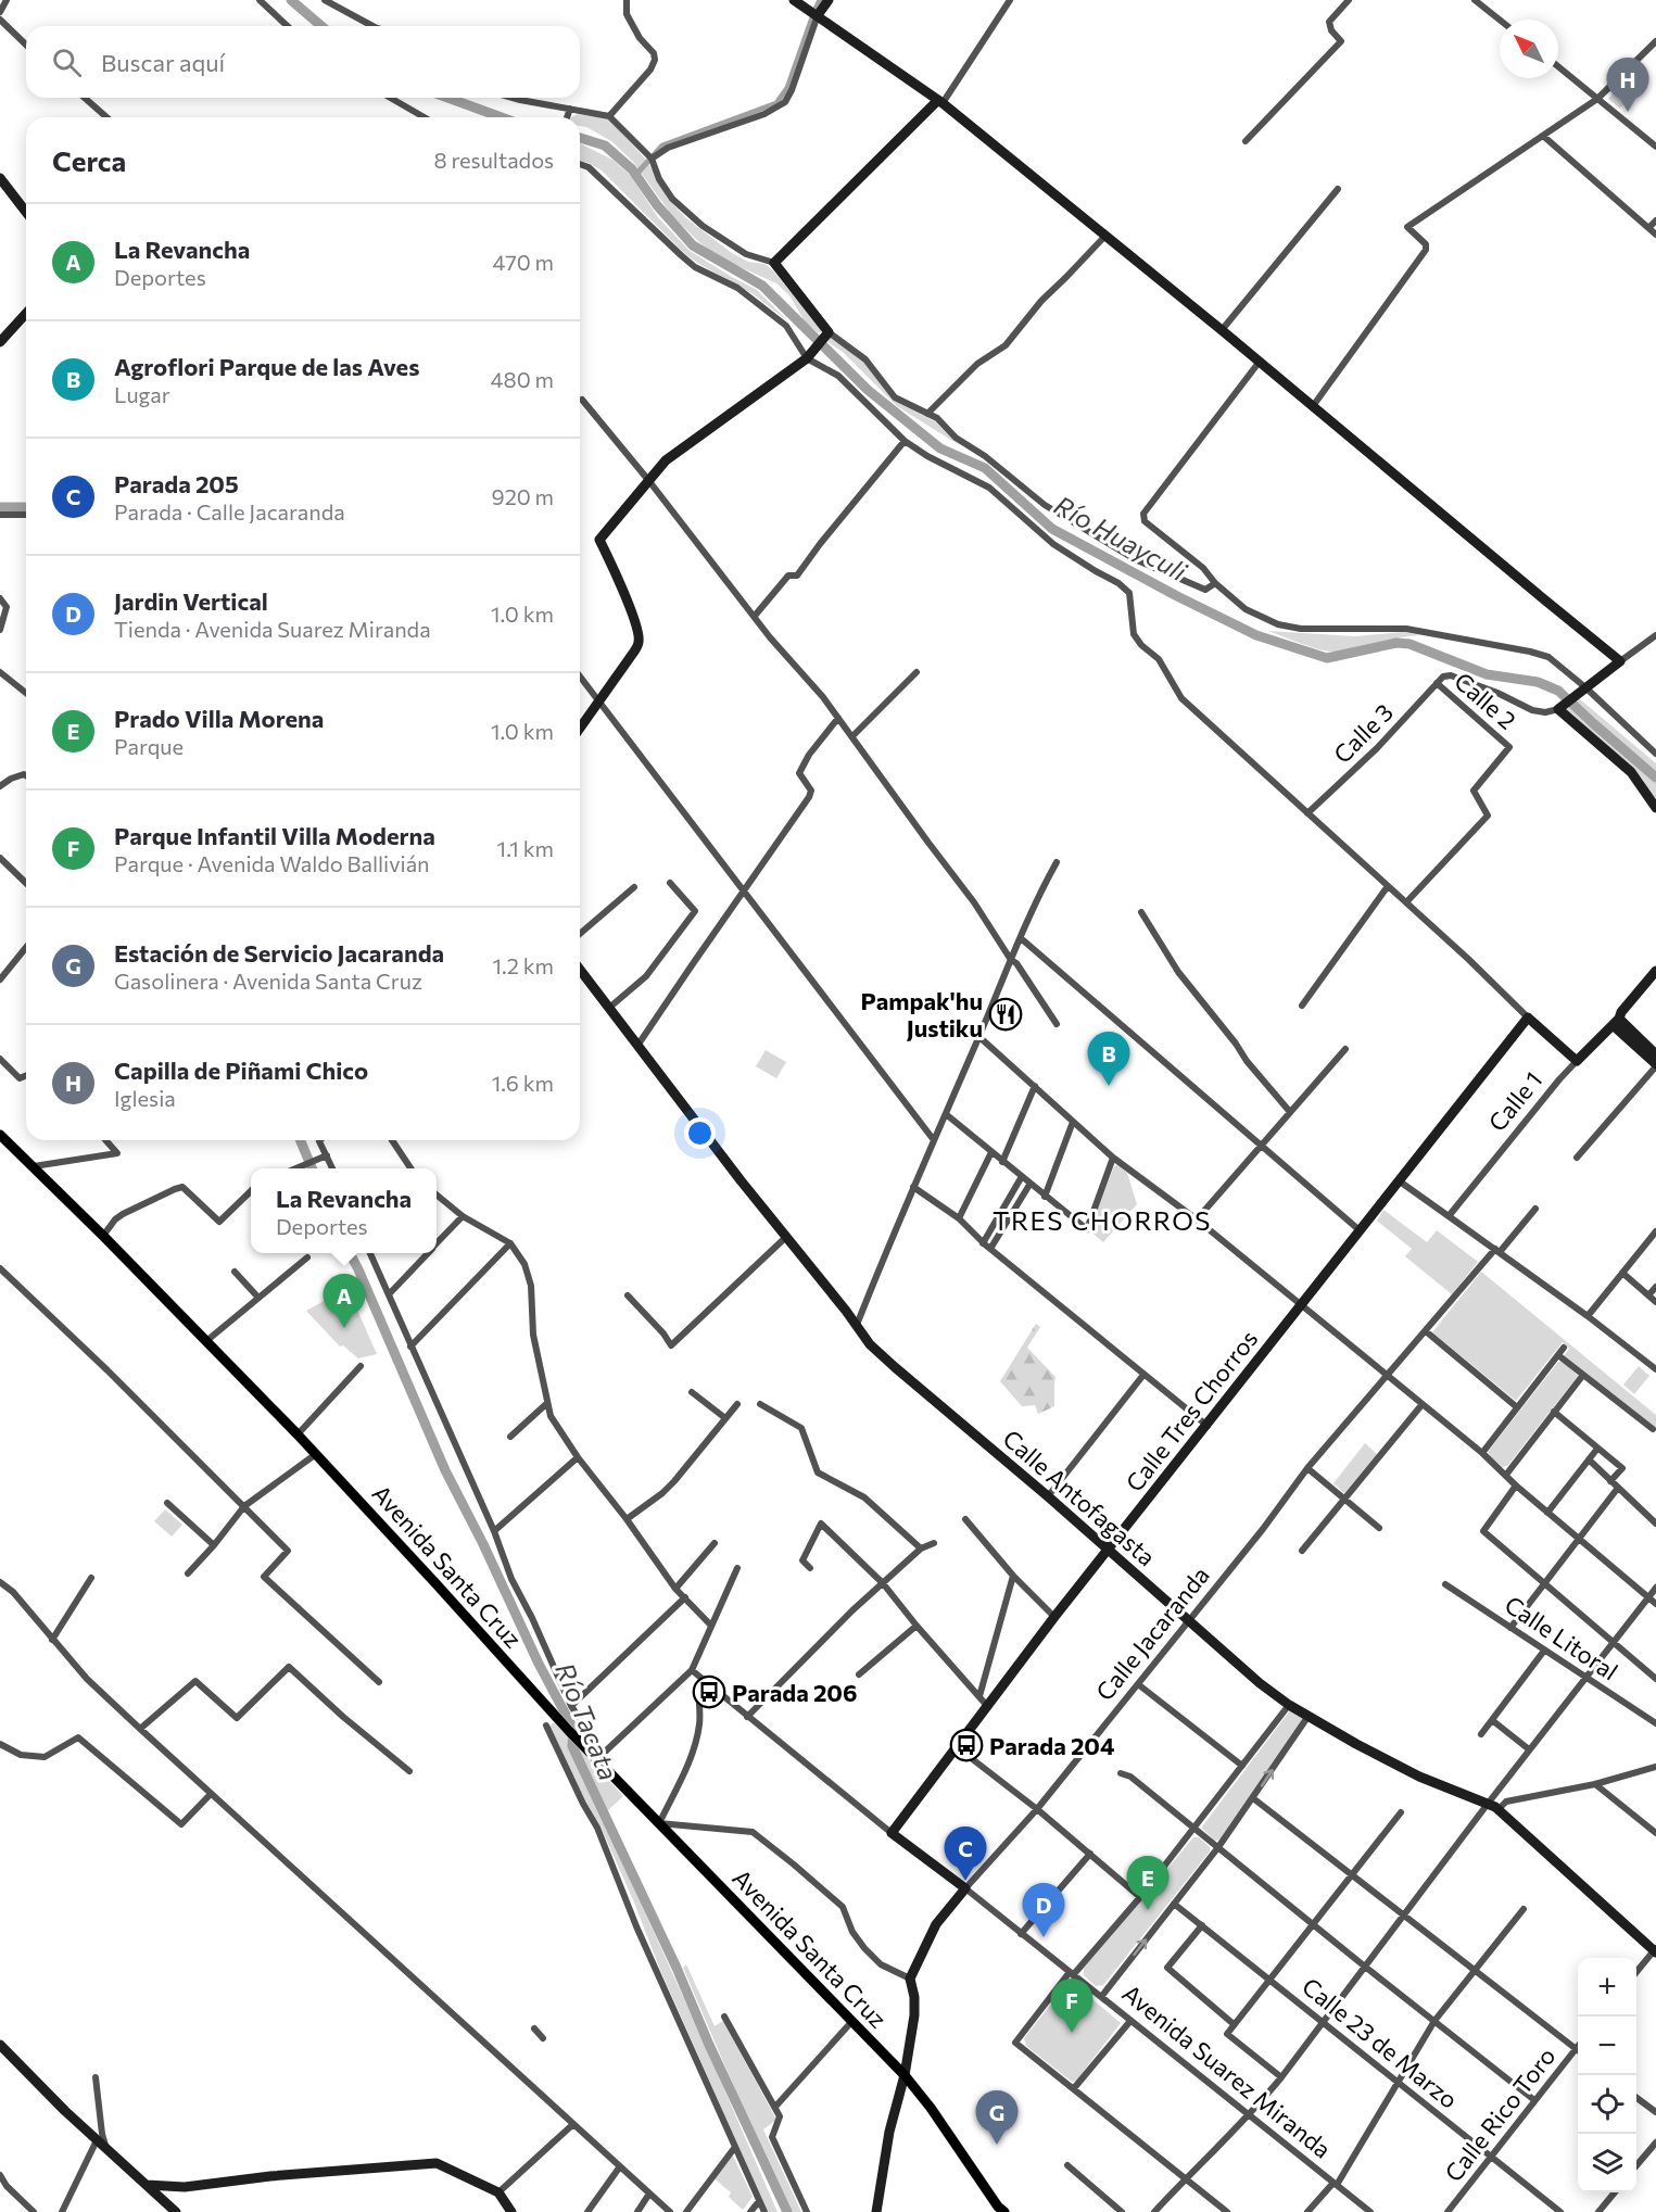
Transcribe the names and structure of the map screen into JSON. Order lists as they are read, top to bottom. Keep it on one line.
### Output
{"streets":{"main road":["Calle 1","Calle Tres Chorros","Calle Antofagasta","Avenida Santa Cruz","Calle Jacaranda","Avenida Suarez Miranda"],"street":["Calle 2","Calle 3","Calle Litoral","Calle 23 de Marzo","Calle Rico Toro"]},"crossings":[["Calle 2","Calle 3"],["Calle Tres Chorros","Calle Antofagasta"],["Calle Tres Chorros","Avenida Suarez Miranda"],["Calle Antofagasta","Calle Jacaranda"],["Calle Jacaranda","Avenida Suarez Miranda"],["Calle 23 de Marzo","Calle Rico Toro"]],"districts":["TRES CHORROS"],"water":["Río Huayculi","Río Tacata"],"places":{"restaurant":["Pampak'hu Justiku"],"bus stop":["Parada 206","Parada 204"]},"north":"top left","page":{"search":"Buscar aquí","pins":["H","B","A","C","E","D","F","G"],"heading":["Cerca","8 resultados"],"list":[{"mark":"A","name":"La Revancha","note":"Deportes","value":"470 m"},{"mark":"B","name":"Agroflori Parque de las Aves","note":"Lugar","value":"480 m"},{"mark":"C","name":"Parada 205","note":"Parada · Calle Jacaranda","value":"920 m"},{"mark":"D","name":"Jardin Vertical","note":"Tienda · Avenida Suarez Miranda","value":"1.0 km"},{"mark":"E","name":"Prado Villa Morena","note":"Parque","value":"1.0 km"},{"mark":"F","name":"Parque Infantil Villa Moderna","note":"Parque · Avenida Waldo Ballivián","value":"1.1 km"},{"mark":"G","name":"Estación de Servicio Jacaranda","note":"Gasolinera · Avenida Santa Cruz","value":"1.2 km"},{"mark":"H","name":"Capilla de Piñami Chico","note":"Iglesia","value":"1.6 km"}],"popup":["La Revancha","Deportes"],"map_buttons":["+","−"]}}
